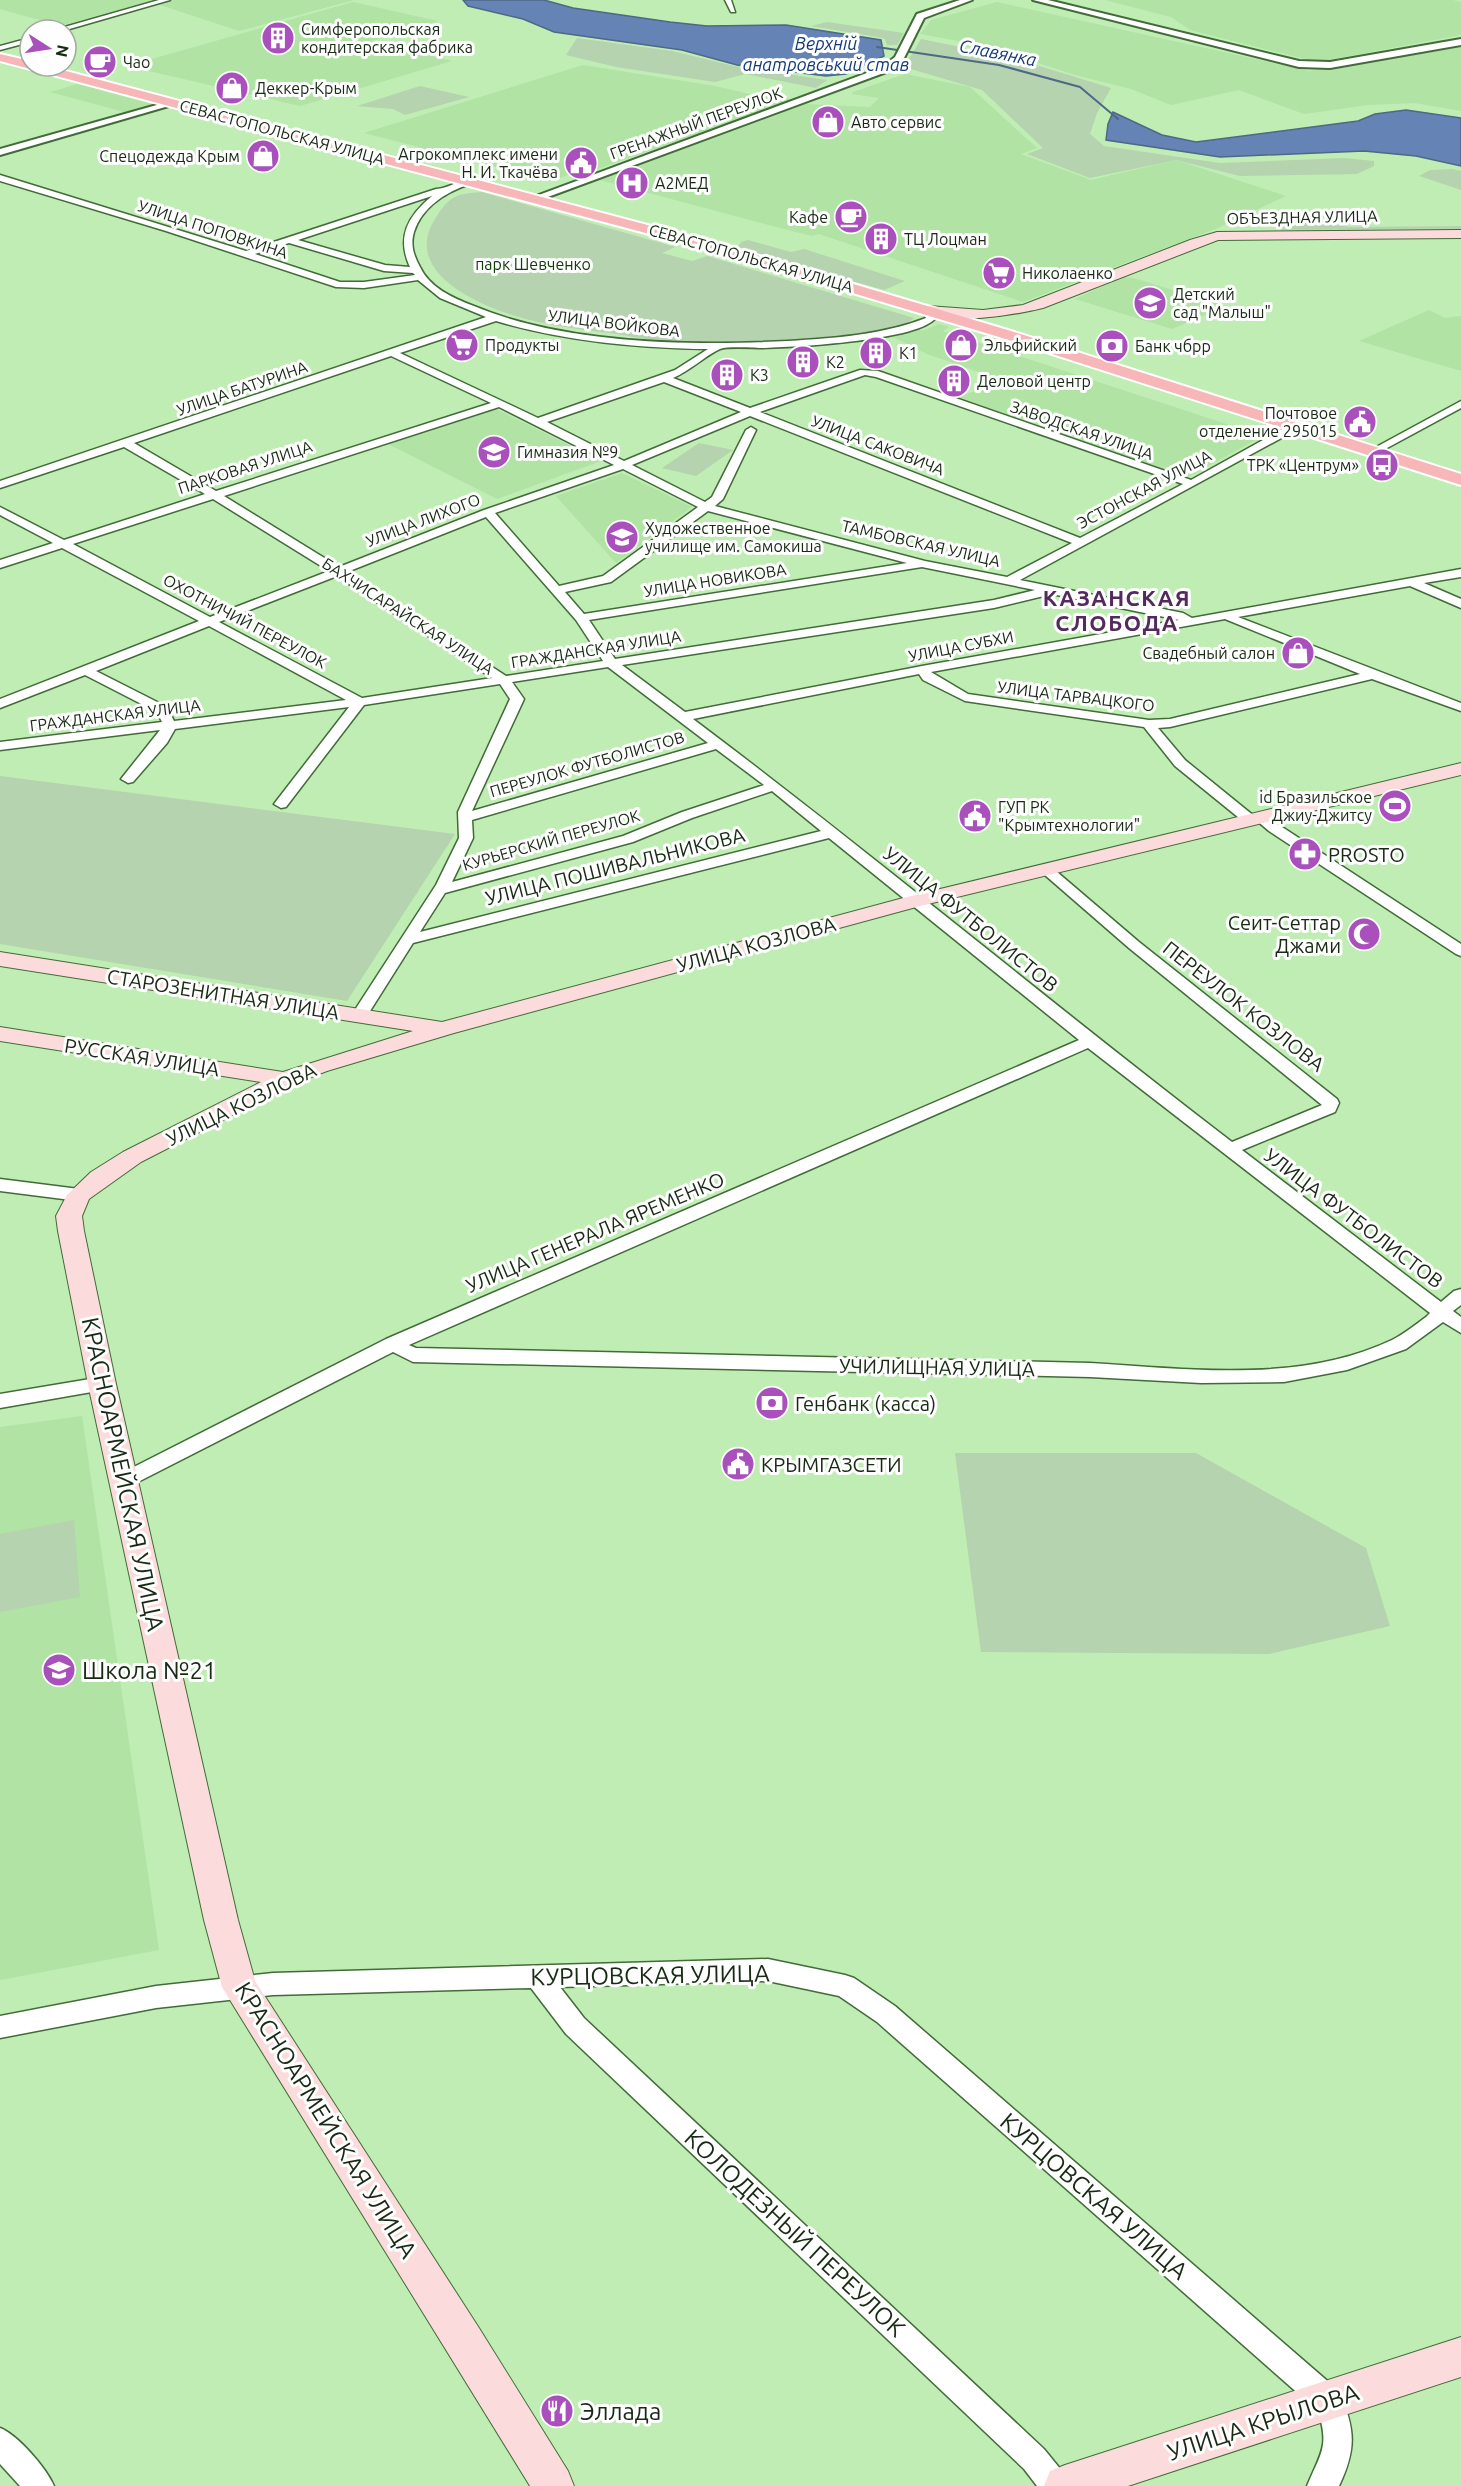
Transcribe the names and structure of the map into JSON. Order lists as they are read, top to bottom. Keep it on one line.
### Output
{"streets":{"main road":["СЕВАСТОПОЛЬСКАЯ УЛИЦА","ОБЪЕЗДНАЯ УЛИЦА","УЛИЦА КОЗЛОВА","СТАРОЗЕНИТНАЯ УЛИЦА","РУССКАЯ УЛИЦА","КРАСНОАРМЕЙСКАЯ УЛИЦА","УЛИЦА КРЫЛОВА"],"street":["ГРЕНАЖНЫЙ ПЕРЕУЛОК","УЛИЦА ПОПОВКИНА","УЛИЦА ВОЙКОВА","УЛИЦА БАТУРИНА","ЗАВОДСКАЯ УЛИЦА","УЛИЦА САКОВИЧА","ПАРКОВАЯ УЛИЦА","ЭСТОНСКАЯ УЛИЦА","УЛИЦА ЛИХОГО","ТАМБОВСКАЯ УЛИЦА","УЛИЦА НОВИКОВА","БАХЧИСАРАЙСКАЯ УЛИЦА","ОХОТНИЧИЙ ПЕРЕУЛОК","УЛИЦА СУБХИ","ГРАЖДАНСКАЯ УЛИЦА","УЛИЦА ТАРВАЦКОГО","ПЕРЕУЛОК ФУТБОЛИСТОВ","КУРЬЕРСКИЙ ПЕРЕУЛОК","УЛИЦА ПОШИВАЛЬНИКОВА","УЛИЦА ФУТБОЛИСТОВ","ПЕРЕУЛОК КОЗЛОВА","УЛИЦА ГЕНЕРАЛА ЯРЕМЕНКО","УЧИЛИЩНАЯ УЛИЦА","КУРЦОВСКАЯ УЛИЦА","КОЛОДЕЗНЫЙ ПЕРЕУЛОК"]},"crossings":[["ГРЕНАЖНЫЙ ПЕРЕУЛОК","СЕВАСТОПОЛЬСКАЯ УЛИЦА"],["СЕВАСТОПОЛЬСКАЯ УЛИЦА","ОБЪЕЗДНАЯ УЛИЦА"],["СЕВАСТОПОЛЬСКАЯ УЛИЦА","УЛИЦА ВОЙКОВА"],["СЕВАСТОПОЛЬСКАЯ УЛИЦА","ЭСТОНСКАЯ УЛИЦА"],["ОБЪЕЗДНАЯ УЛИЦА","УЛИЦА ВОЙКОВА"],["УЛИЦА ПОПОВКИНА","УЛИЦА ВОЙКОВА"],["УЛИЦА ВОЙКОВА","УЛИЦА БАТУРИНА"],["УЛИЦА БАТУРИНА","ТАМБОВСКАЯ УЛИЦА"],["УЛИЦА БАТУРИНА","БАХЧИСАРАЙСКАЯ УЛИЦА"],["ЗАВОДСКАЯ УЛИЦА","ЭСТОНСКАЯ УЛИЦА"],["ЗАВОДСКАЯ УЛИЦА","УЛИЦА ЛИХОГО"],["УЛИЦА САКОВИЧА","ЭСТОНСКАЯ УЛИЦА"],["УЛИЦА САКОВИЧА","УЛИЦА ЛИХОГО"],["ПАРКОВАЯ УЛИЦА","ТАМБОВСКАЯ УЛИЦА"],["ПАРКОВАЯ УЛИЦА","БАХЧИСАРАЙСКАЯ УЛИЦА"],["ПАРКОВАЯ УЛИЦА","ОХОТНИЧИЙ ПЕРЕУЛОК"],["ЭСТОНСКАЯ УЛИЦА","ТАМБОВСКАЯ УЛИЦА"],["УЛИЦА ЛИХОГО","ТАМБОВСКАЯ УЛИЦА"],["УЛИЦА ЛИХОГО","БАХЧИСАРАЙСКАЯ УЛИЦА"],["УЛИЦА ЛИХОГО","ОХОТНИЧИЙ ПЕРЕУЛОК"],["УЛИЦА ЛИХОГО","УЛИЦА ФУТБОЛИСТОВ"],["ТАМБОВСКАЯ УЛИЦА","УЛИЦА НОВИКОВА"],["ТАМБОВСКАЯ УЛИЦА","УЛИЦА СУБХИ"],["ТАМБОВСКАЯ УЛИЦА","ГРАЖДАНСКАЯ УЛИЦА"],["УЛИЦА НОВИКОВА","УЛИЦА ФУТБОЛИСТОВ"],["БАХЧИСАРАЙСКАЯ УЛИЦА","ГРАЖДАНСКАЯ УЛИЦА"],["БАХЧИСАРАЙСКАЯ УЛИЦА","ПЕРЕУЛОК ФУТБОЛИСТОВ"],["БАХЧИСАРАЙСКАЯ УЛИЦА","КУРЬЕРСКИЙ ПЕРЕУЛОК"],["БАХЧИСАРАЙСКАЯ УЛИЦА","УЛИЦА ПОШИВАЛЬНИКОВА"],["БАХЧИСАРАЙСКАЯ УЛИЦА","СТАРОЗЕНИТНАЯ УЛИЦА"],["ОХОТНИЧИЙ ПЕРЕУЛОК","ГРАЖДАНСКАЯ УЛИЦА"],["УЛИЦА СУБХИ","УЛИЦА ТАРВАЦКОГО"],["УЛИЦА СУБХИ","УЛИЦА ФУТБОЛИСТОВ"],["ГРАЖДАНСКАЯ УЛИЦА","УЛИЦА ФУТБОЛИСТОВ"],["ПЕРЕУЛОК ФУТБОЛИСТОВ","УЛИЦА ФУТБОЛИСТОВ"],["КУРЬЕРСКИЙ ПЕРЕУЛОК","УЛИЦА ФУТБОЛИСТОВ"],["УЛИЦА ПОШИВАЛЬНИКОВА","УЛИЦА ФУТБОЛИСТОВ"],["УЛИЦА ФУТБОЛИСТОВ","УЛИЦА КОЗЛОВА"],["УЛИЦА ФУТБОЛИСТОВ","ПЕРЕУЛОК КОЗЛОВА"],["УЛИЦА ФУТБОЛИСТОВ","УЛИЦА ГЕНЕРАЛА ЯРЕМЕНКО"],["УЛИЦА ФУТБОЛИСТОВ","УЧИЛИЩНАЯ УЛИЦА"],["УЛИЦА КОЗЛОВА","СТАРОЗЕНИТНАЯ УЛИЦА"],["УЛИЦА КОЗЛОВА","ПЕРЕУЛОК КОЗЛОВА"],["УЛИЦА КОЗЛОВА","РУССКАЯ УЛИЦА"],["УЛИЦА КОЗЛОВА","КРАСНОАРМЕЙСКАЯ УЛИЦА"],["УЛИЦА ГЕНЕРАЛА ЯРЕМЕНКО","УЧИЛИЩНАЯ УЛИЦА"],["УЛИЦА ГЕНЕРАЛА ЯРЕМЕНКО","КРАСНОАРМЕЙСКАЯ УЛИЦА"],["КРАСНОАРМЕЙСКАЯ УЛИЦА","КУРЦОВСКАЯ УЛИЦА"],["КУРЦОВСКАЯ УЛИЦА","КОЛОДЕЗНЫЙ ПЕРЕУЛОК"],["КУРЦОВСКАЯ УЛИЦА","УЛИЦА КРЫЛОВА"]],"districts":["КАЗАНСКАЯ СЛОБОДА"],"water":["Верхній анатровський став","Славянка"],"parks":["парк Шевченко"],"places":{"building":["Симферопольская кондитерская фабрика","ТЦ Лоцман","К1","К2","К3","Деловой центр"],"cafe":["Чао","Кафе"],"shop":["Деккер-Крым","Авто сервис","Спецодежда Крым","Эльфийский","Свадебный салон"],"public building":["Агрокомплекс имени Н. И. Ткачёва","Почтовое отделение 295015","ГУП РК \"Крымтехнологии\"","КРЫМГАЗСЕТИ"],"hospital":["А2МЕД"],"supermarket":["Николаенко","Продукты"],"school or university":["Детский сад \"Малыш\"","Гимназия №9","Художественное училище им. Самокиша","Школа №21"],"bank":["Банк чбрр","Генбанк (касса)"],"bus stop":["ТРК «Центрум»"],"sports":["id Бразильское Джиу-Джитсу"],"pharmacy":["PROSTO"],"mosque":["Сеит-Сеттар Джами"],"restaurant":["Эллада"]},"north":"right"}
